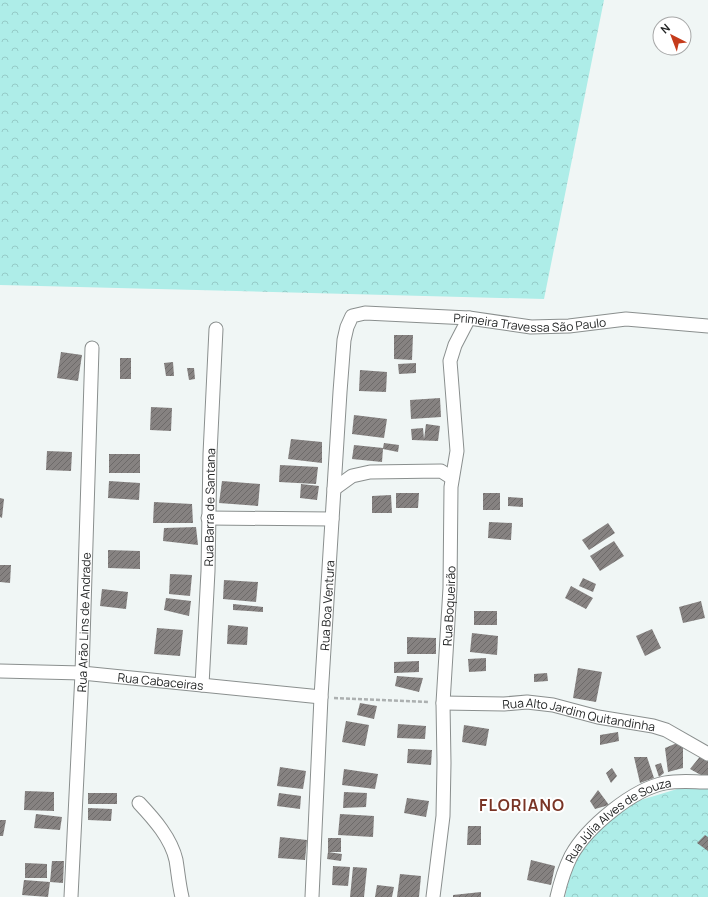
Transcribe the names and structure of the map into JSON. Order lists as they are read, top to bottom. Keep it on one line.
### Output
{"streets":{"street":["Primeira Travessa São Paulo","Rua Barra de Santana","Rua Boqueirão","Rua Boa Ventura","Rua Arão Lins de Andrade","Rua Cabaceiras","Rua Alto Jardim Quitandinha","Rua Júlia Alves de Souza"]},"crossings":[["Primeira Travessa São Paulo","Rua Boqueirão"],["Primeira Travessa São Paulo","Rua Boa Ventura"],["Rua Barra de Santana","Rua Cabaceiras"],["Rua Boqueirão","Rua Alto Jardim Quitandinha"],["Rua Boa Ventura","Rua Cabaceiras"],["Rua Arão Lins de Andrade","Rua Cabaceiras"]],"districts":["FLORIANO"],"north":"top left"}
